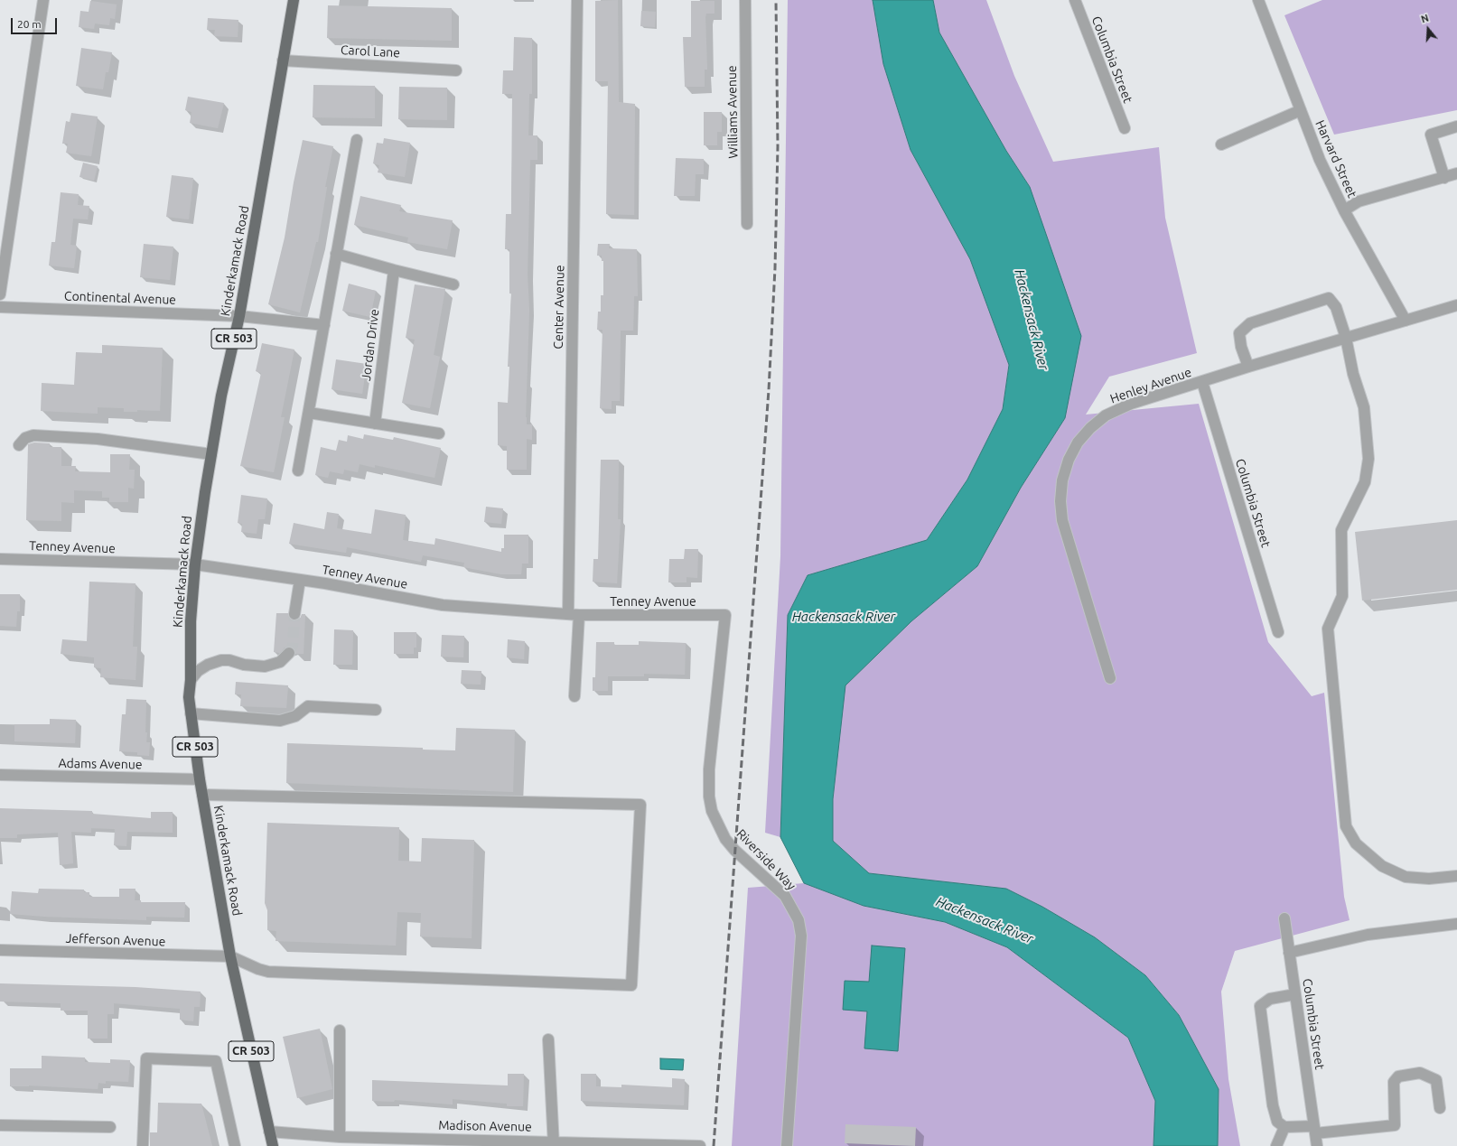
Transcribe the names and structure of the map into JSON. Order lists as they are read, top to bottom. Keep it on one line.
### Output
{"streets":{"main road":["Kinderkamack Road","CR 503"],"street":["Carol Lane","Columbia Street","Williams Avenue","Harvard Street","Continental Avenue","Center Avenue","Jordan Drive","Henley Avenue","Tenney Avenue","Adams Avenue","Riverside Way","Jefferson Avenue","Madison Avenue"]},"crossings":[["Carol Lane","Kinderkamack Road"],["Columbia Street","Henley Avenue"],["Harvard Street","Henley Avenue"],["Kinderkamack Road","Continental Avenue"],["Kinderkamack Road","Tenney Avenue"],["Kinderkamack Road","Adams Avenue"],["Kinderkamack Road","Jefferson Avenue"],["Kinderkamack Road","Madison Avenue"],["Center Avenue","Tenney Avenue"],["Tenney Avenue","Riverside Way"]],"water":["Hackensack River"],"scale_bar":"20 m","north":"top"}
